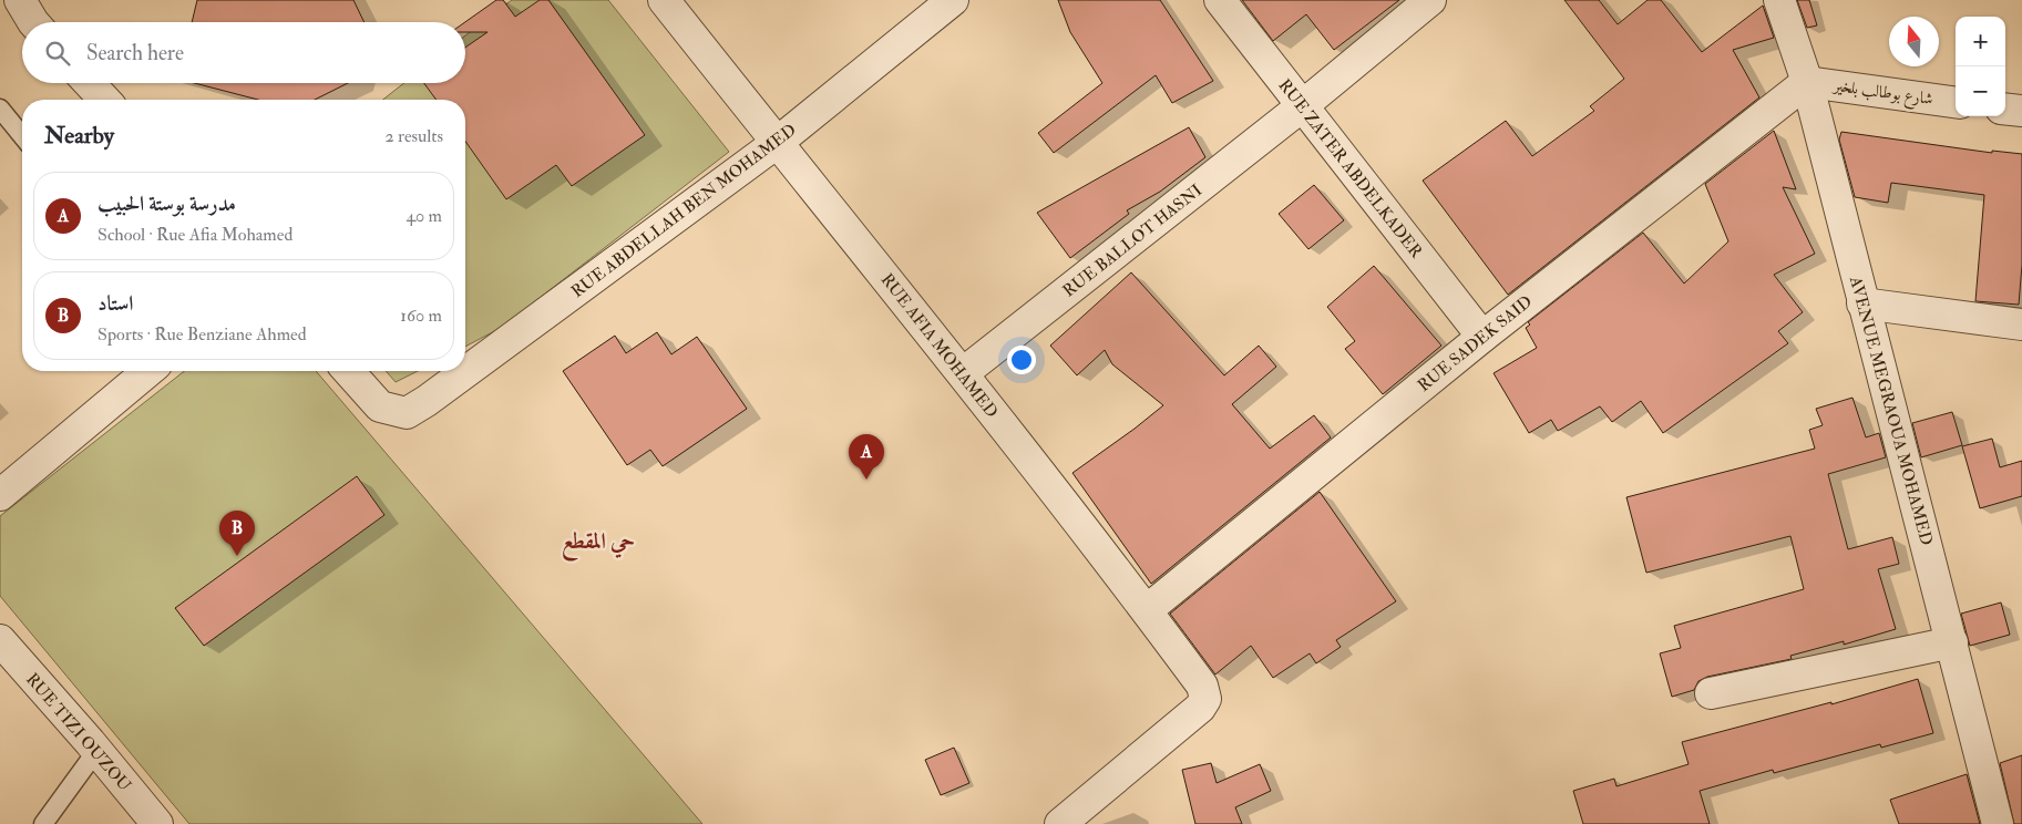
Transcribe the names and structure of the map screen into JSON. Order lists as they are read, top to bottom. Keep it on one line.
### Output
{"streets":{"street":["شارع بوطالب بلخير","RUE ZATER ABDELKADER","RUE ABDELLAH BEN MOHAMED","RUE BALLOT HASNI","RUE SADEK SAID","RUE AFIA MOHAMED","AVENUE MEGRAOUA MOHAMED","RUE TIZI OUZOU"]},"crossings":[["شارع بوطالب بلخير","RUE SADEK SAID"],["شارع بوطالب بلخير","AVENUE MEGRAOUA MOHAMED"],["RUE ZATER ABDELKADER","RUE BALLOT HASNI"],["RUE ZATER ABDELKADER","RUE SADEK SAID"],["RUE ABDELLAH BEN MOHAMED","RUE AFIA MOHAMED"],["RUE BALLOT HASNI","RUE AFIA MOHAMED"],["RUE SADEK SAID","RUE AFIA MOHAMED"],["RUE SADEK SAID","AVENUE MEGRAOUA MOHAMED"]],"districts":["حي المقطع"],"north":"top","page":{"map_buttons":["+","−"],"search":"Search here","heading":["Nearby","2 results"],"list":[{"mark":"A","name":"مدرسة بوستة الحبيب","note":"School · Rue Afia Mohamed","value":"40 m"},{"mark":"B","name":"استاد","note":"Sports · Rue Benziane Ahmed","value":"160 m"}],"pins":["A","B"]}}
